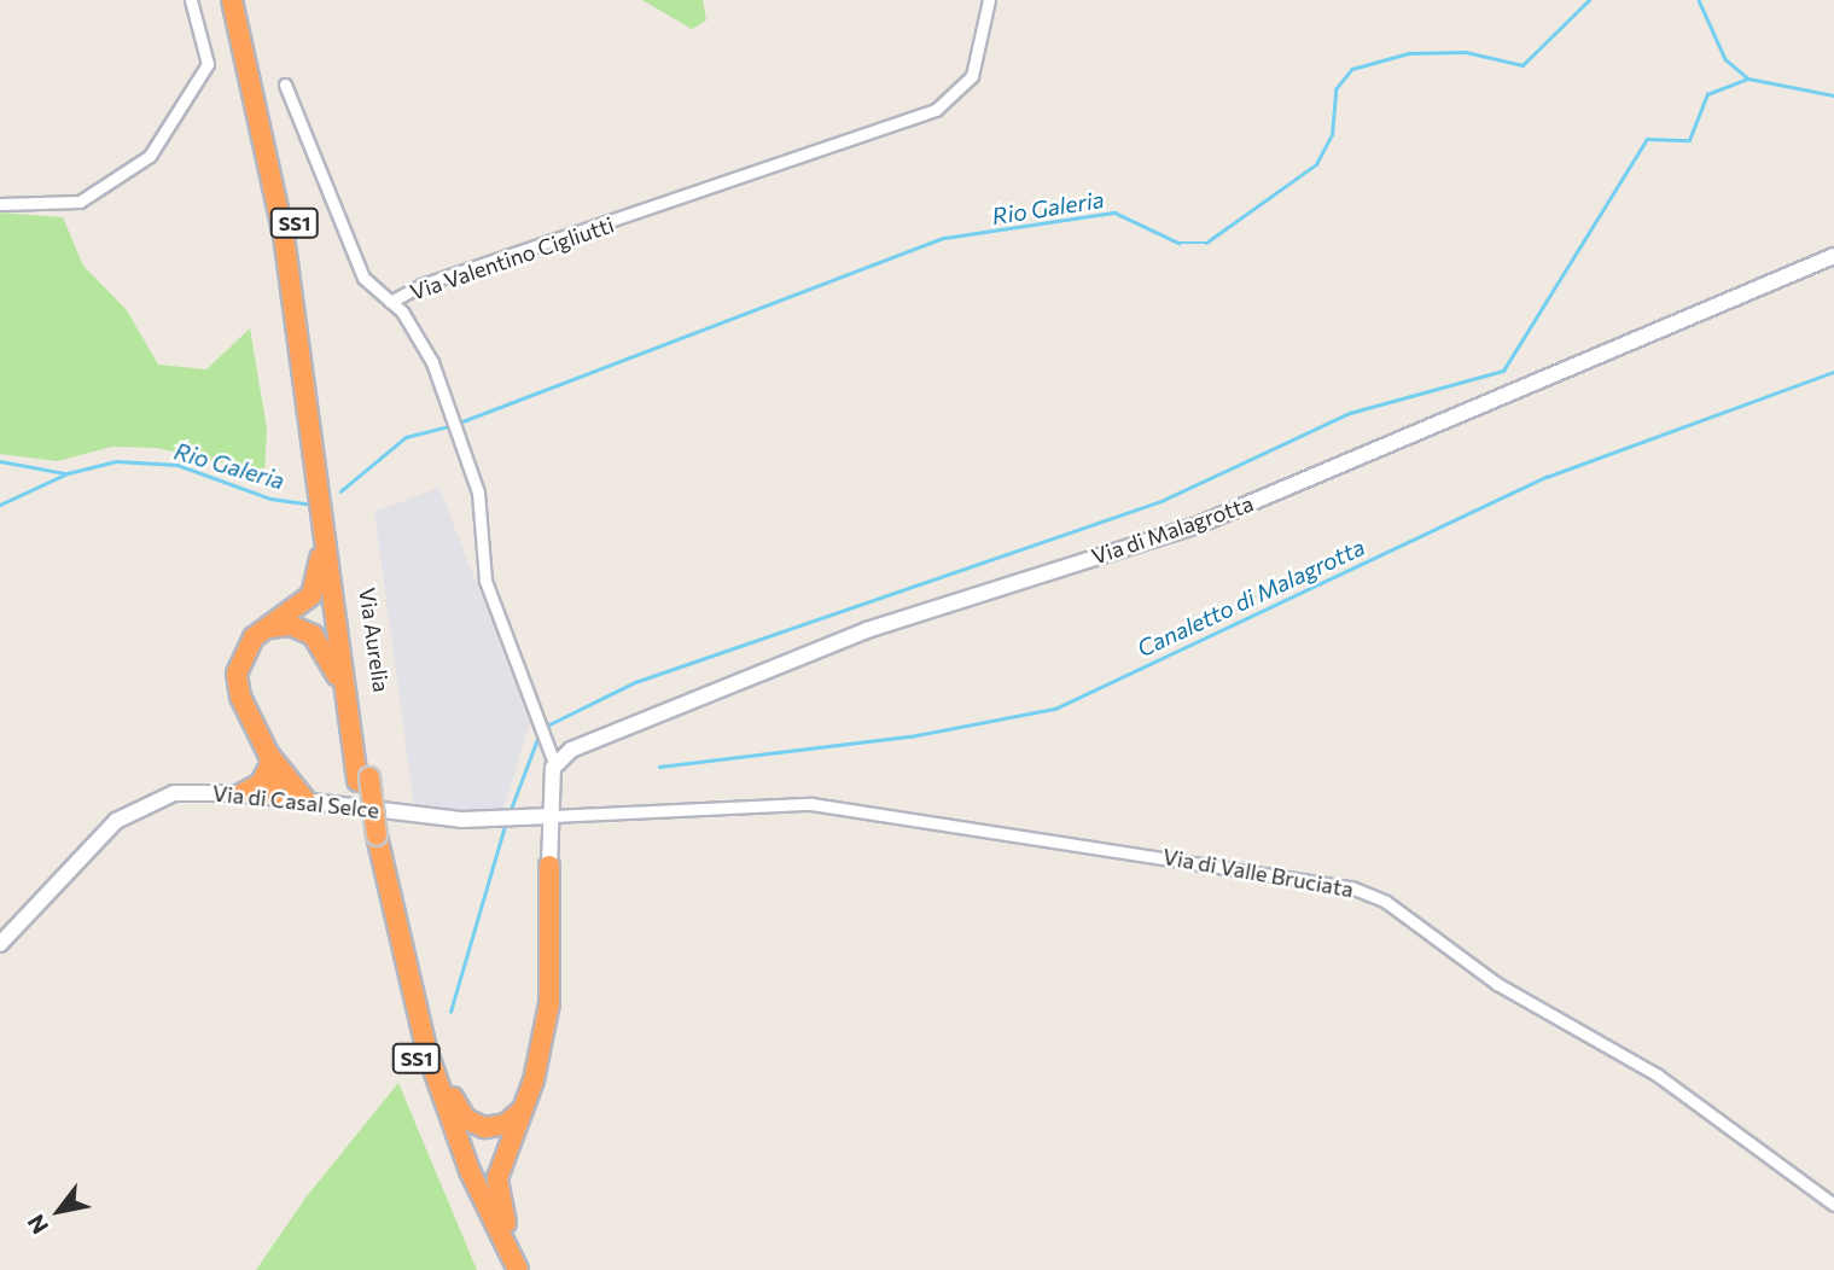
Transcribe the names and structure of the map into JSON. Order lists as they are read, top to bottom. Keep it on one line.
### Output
{"streets":{"highway":["SS1","Via Aurelia"],"main road":["Via di Malagrotta","Via di Casal Selce"],"street":["Via Valentino Cigliutti","Via di Valle Bruciata"]},"crossings":[["Via Valentino Cigliutti","Via di Malagrotta"],["Via di Casal Selce","Via di Valle Bruciata"]],"water":["Rio Galeria","Canaletto di Malagrotta"],"north":"bottom left"}
